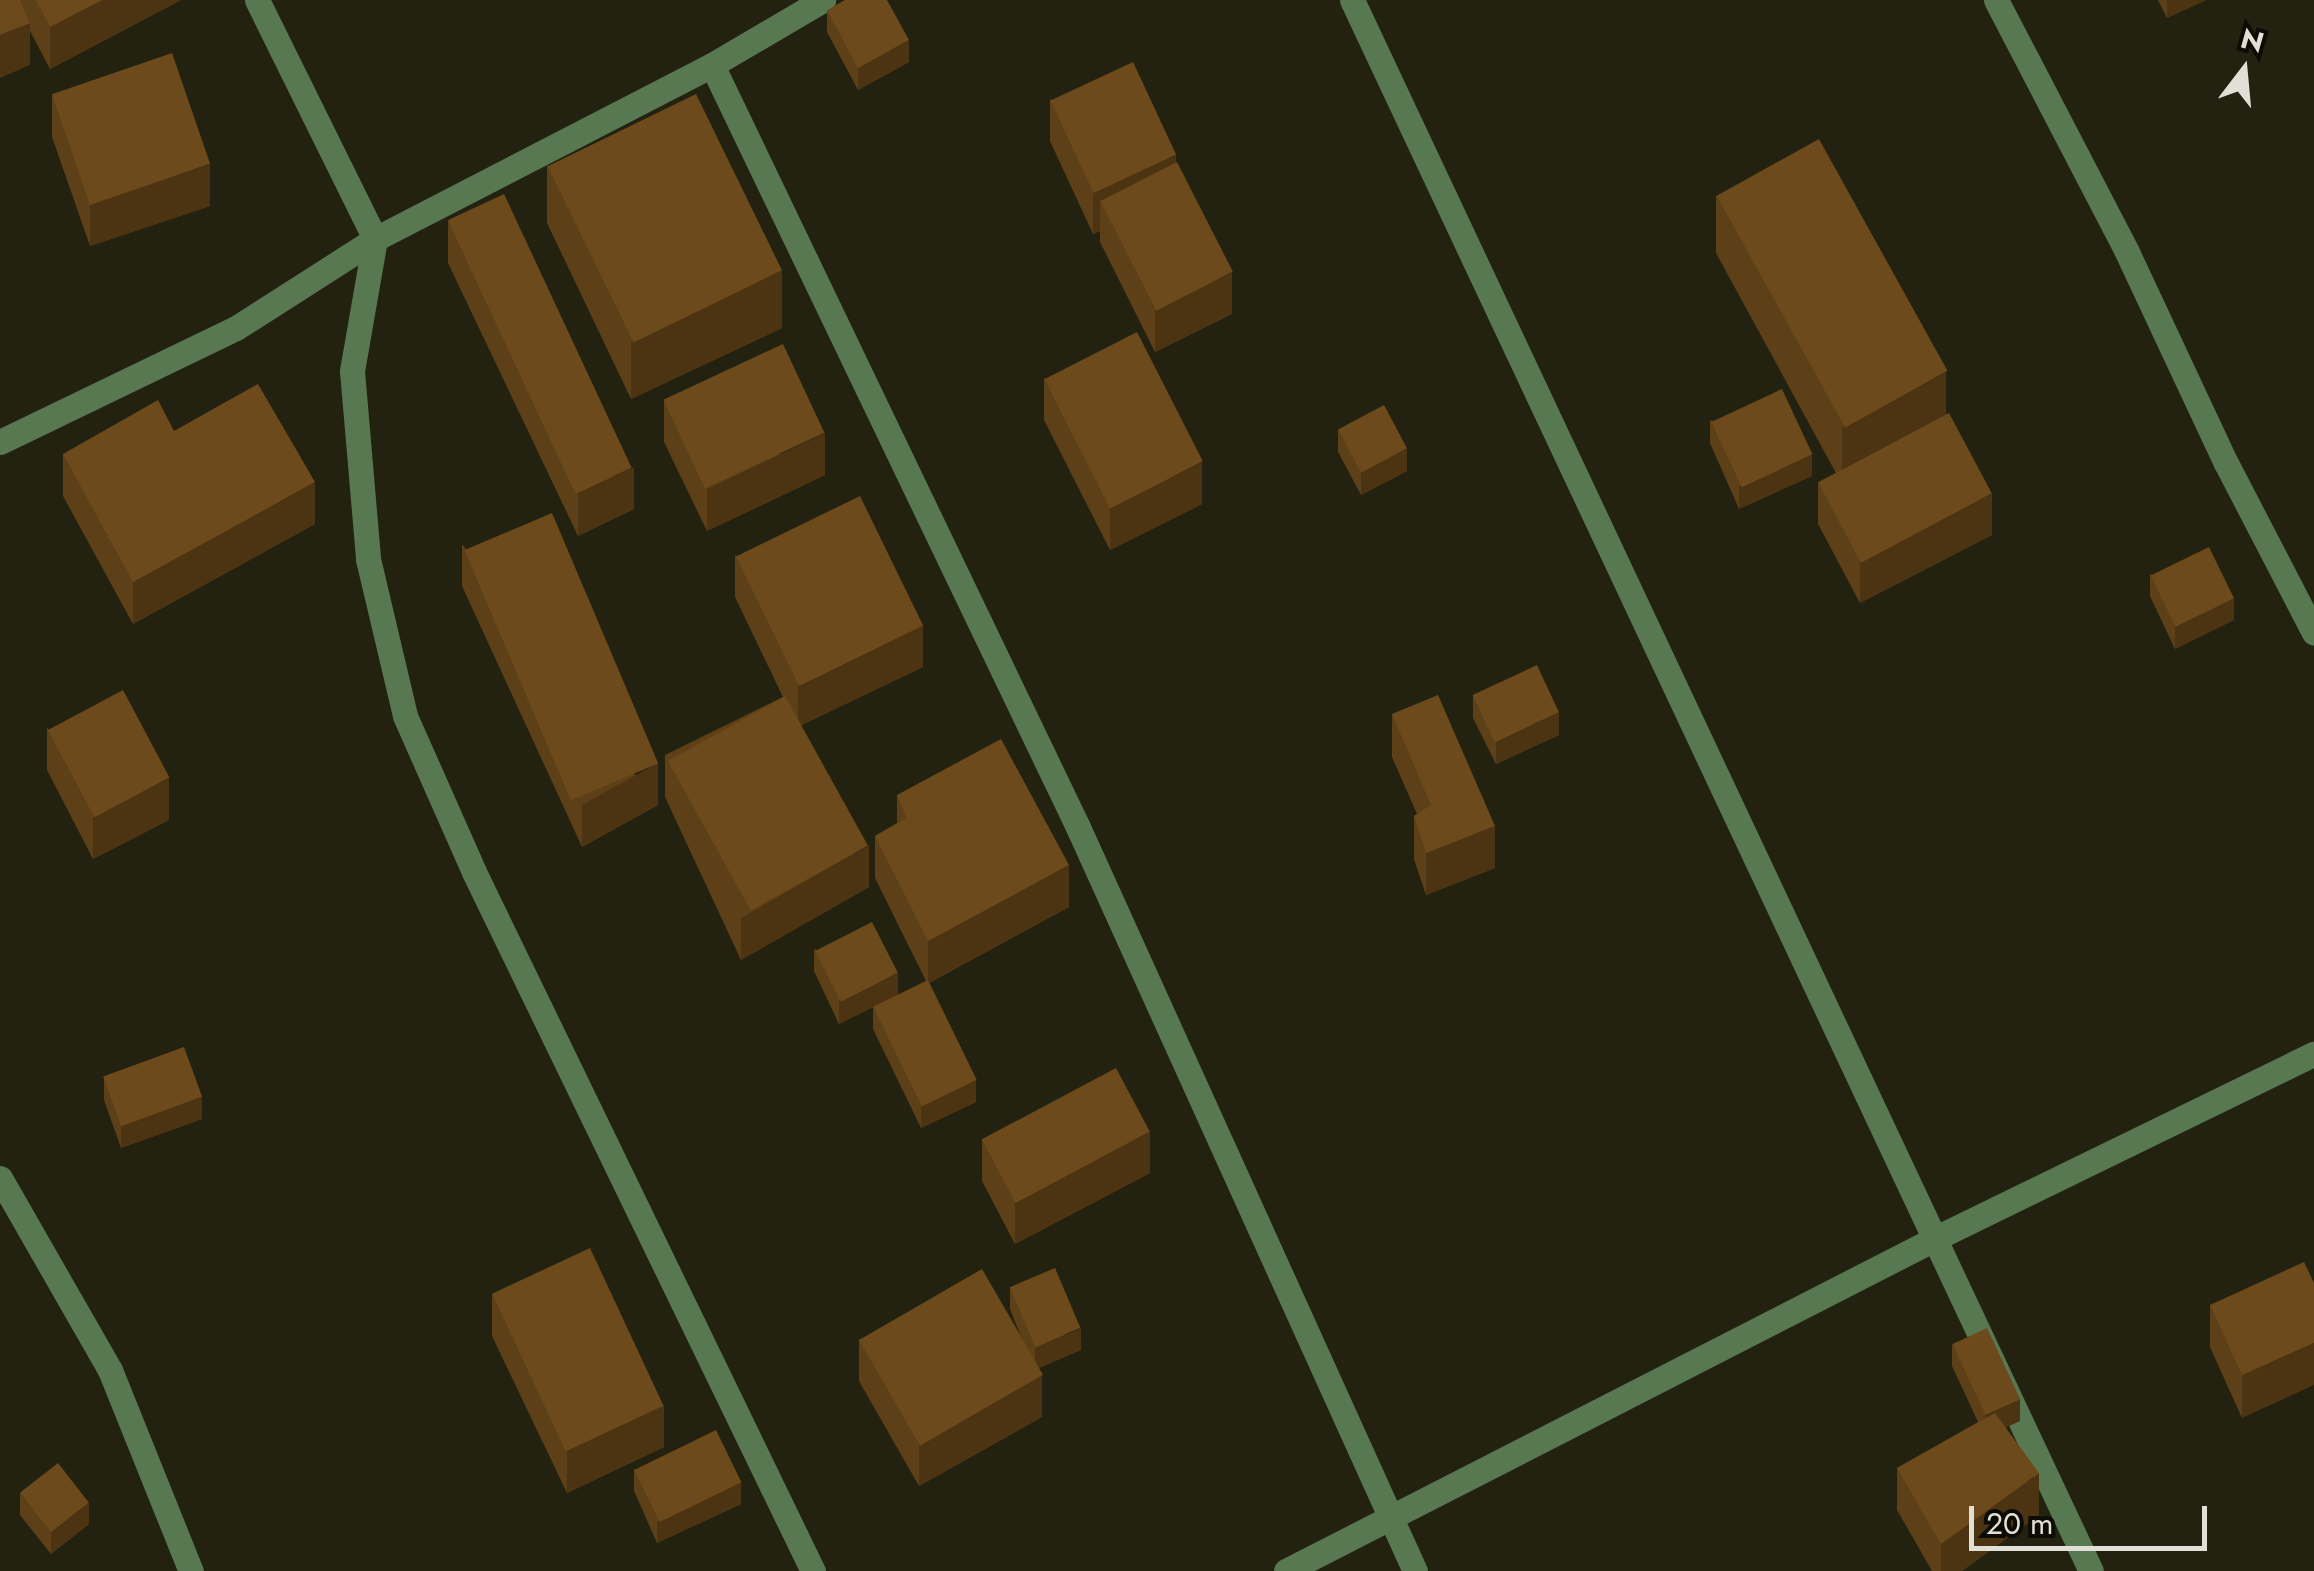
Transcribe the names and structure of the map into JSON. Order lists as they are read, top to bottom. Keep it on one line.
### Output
{"scale_bar":"20 m","north":"top"}
